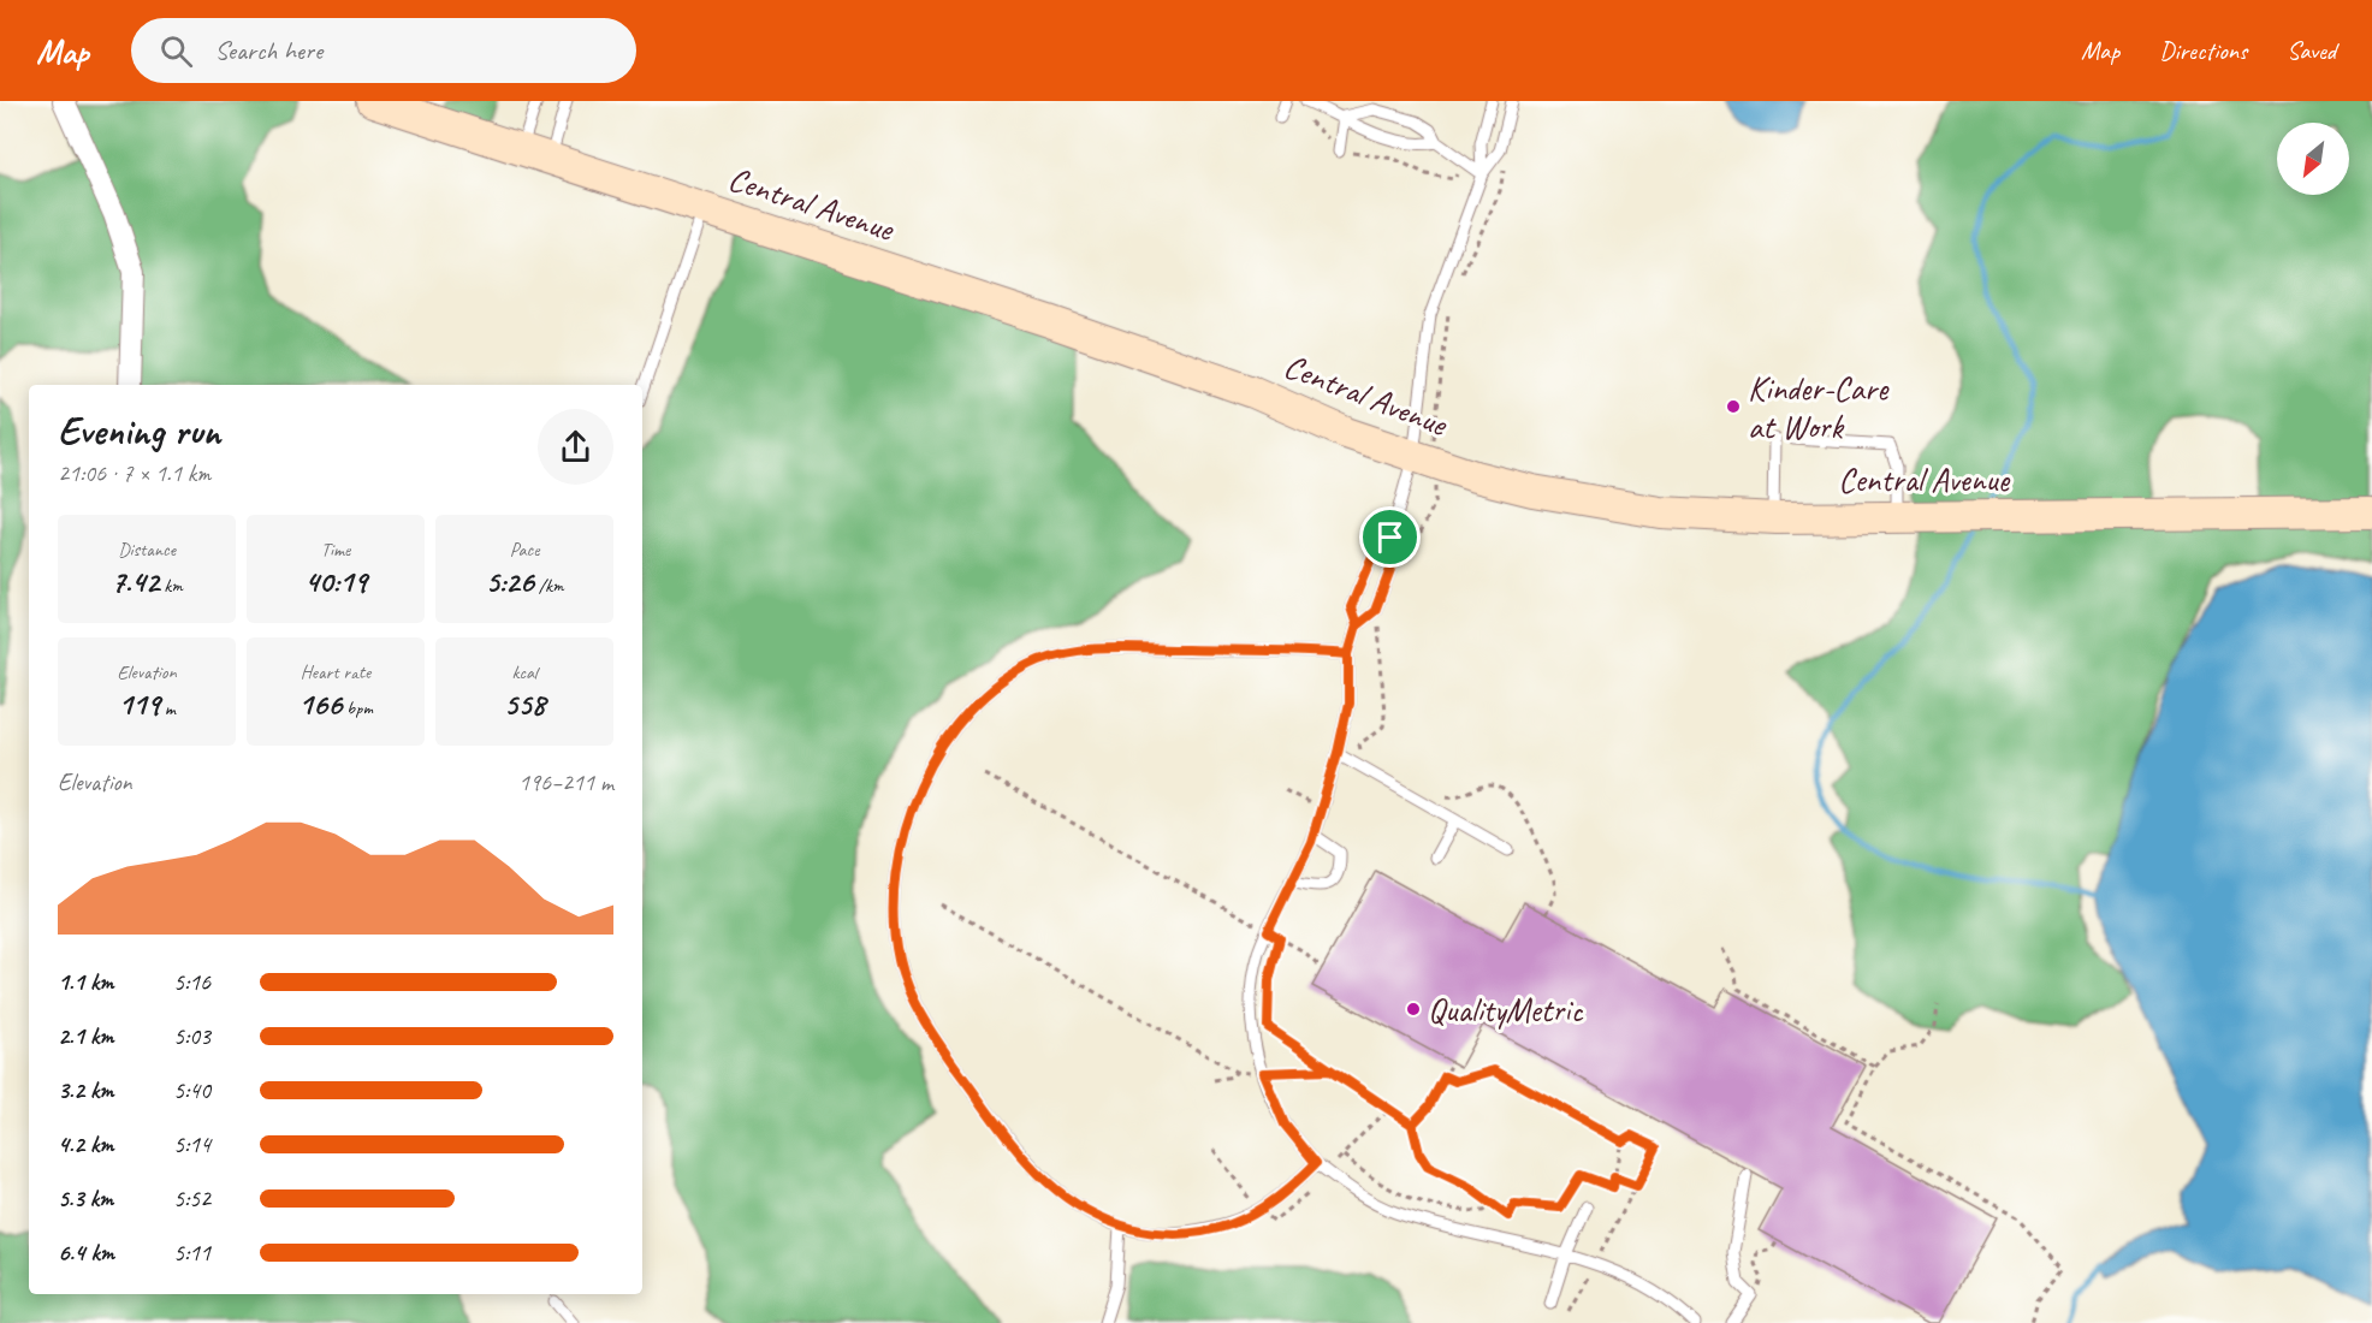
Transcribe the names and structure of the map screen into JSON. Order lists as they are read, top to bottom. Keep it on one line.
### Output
{"streets":{"main road":["Central Avenue"]},"places":["Kinder-Care at Work","QualityMetric"],"north":"bottom left","page":{"header":"Map","search":"Search here","nav":["Map","Directions","Saved"],"heading":["Evening run","21:06 · 7 × 1.1 km"],"stats":[["Distance","7.42 km"],["Time","40:19"],["Pace","5:26 /km"],["Elevation","119 m"],["Heart rate","166 bpm"],["kcal","558"]],"chart":["Elevation","196–211 m"],"list":[{"name":"1.1 km","note":"5:16"},{"name":"2.1 km","note":"5:03"},{"name":"3.2 km","note":"5:40"},{"name":"4.2 km","note":"5:14"},{"name":"5.3 km","note":"5:52"},{"name":"6.4 km","note":"5:11"}]}}
